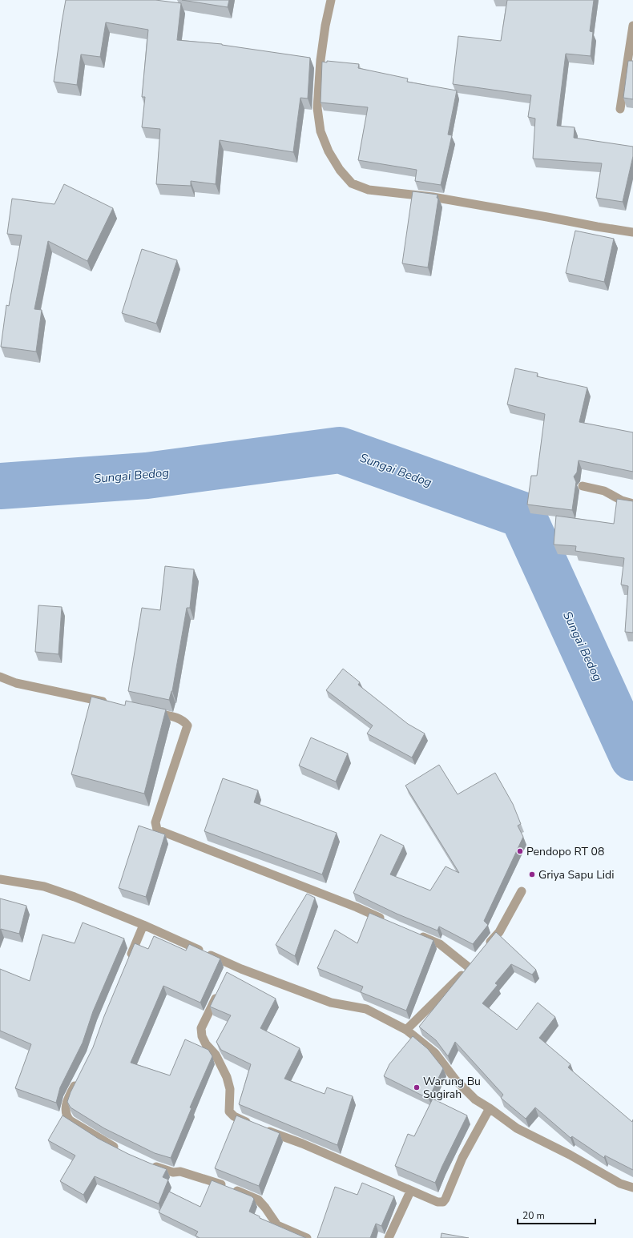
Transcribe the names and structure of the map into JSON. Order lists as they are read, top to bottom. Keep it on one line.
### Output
{"water":["Sungai Bedog"],"places":["Pendopo RT 08","Griya Sapu Lidi","Warung Bu Sugirah"],"scale_bar":"20 m"}
